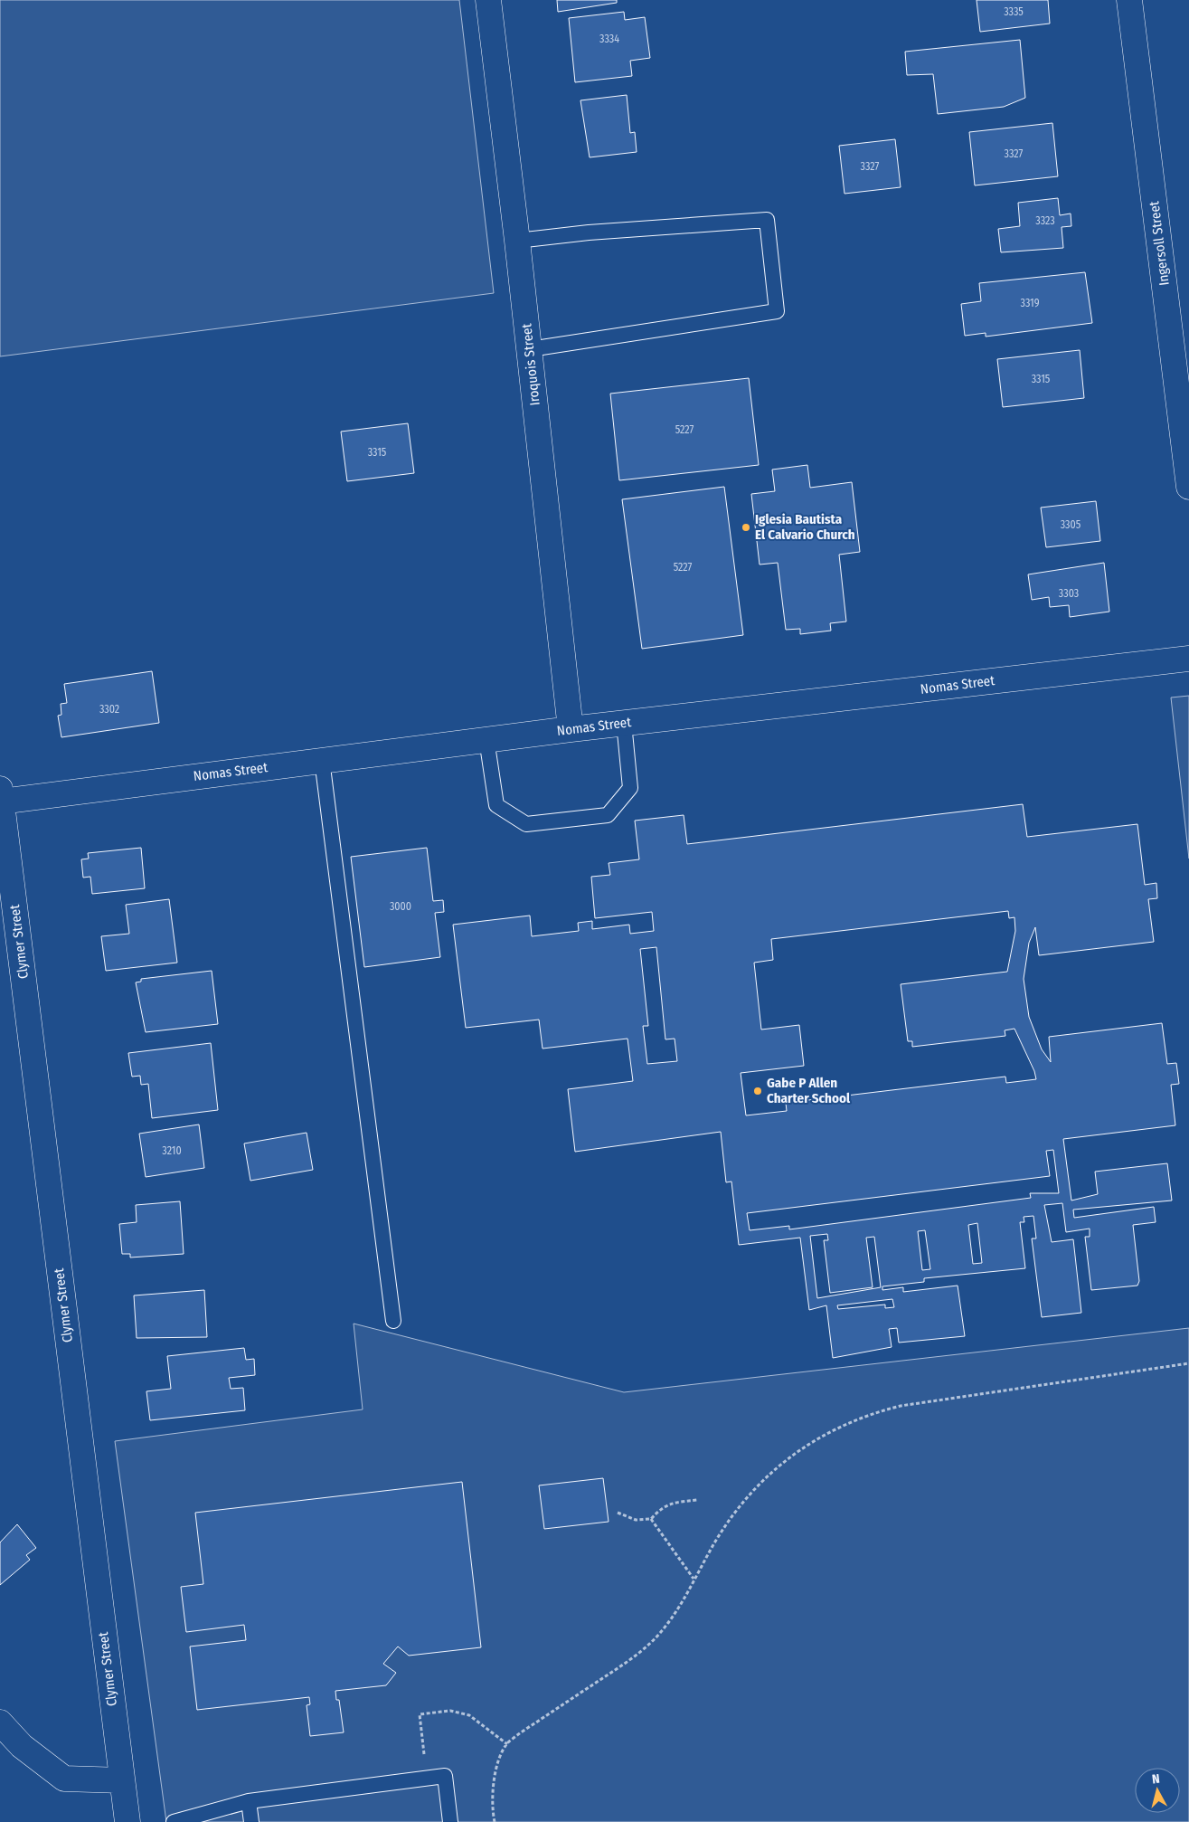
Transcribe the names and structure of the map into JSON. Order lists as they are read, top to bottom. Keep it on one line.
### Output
{"streets":{"street":["Ingersoll Street","Iroquois Street","Nomas Street","Clymer Street"]},"crossings":[["Iroquois Street","Nomas Street"],["Nomas Street","Clymer Street"]],"places":["Iglesia Bautista El Calvario Church","Gabe P Allen Charter School"],"house_numbers":["3335","3334","3327","3327","3323","3319","3315","5227","3315","3305","5227","3303","3302","3000","3210"],"north":"top"}
